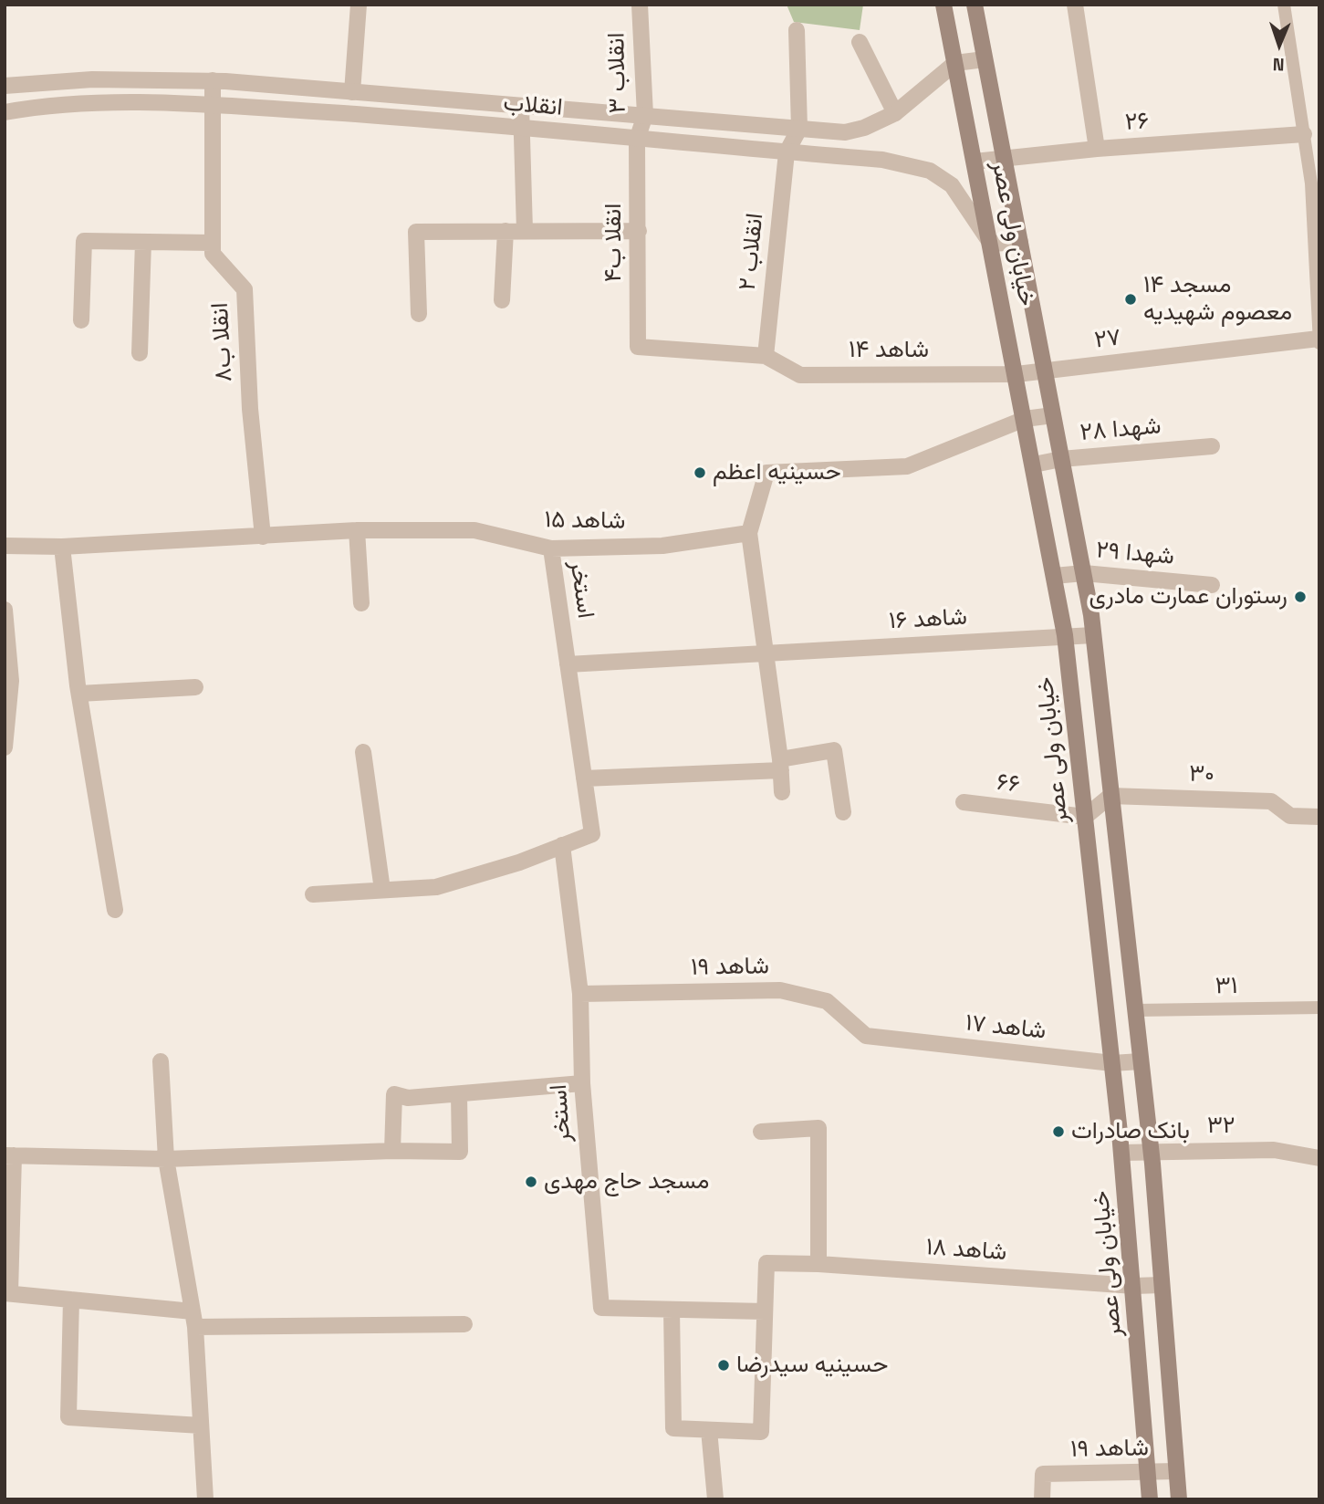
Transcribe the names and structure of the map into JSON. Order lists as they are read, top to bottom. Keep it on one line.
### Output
{"streets":{"main road":["خیابان ولی عصر"],"street":["انقلاب ۳","انقلاب","۲۶","انقلا ب۴","انقلاب ۲","۲۷","انقلا ب۸","شاهد ۱۴","شهدا ۲۸","شاهد ۱۵","شهدا ۲۹","استخر","شاهد ۱۶","۳۰","۶۶","شاهد ۱۹","شاهد ۱۷","۳۲","شاهد ۱۸"],"lane":["۳۱"]},"crossings":[["انقلاب ۳","انقلاب"],["انقلاب ۳","انقلا ب۴"],["انقلاب","خیابان ولی عصر"],["انقلاب","انقلا ب۴"],["انقلاب","انقلاب ۲"],["انقلاب","انقلا ب۸"],["۲۶","خیابان ولی عصر"],["خیابان ولی عصر","۲۷"],["خیابان ولی عصر","شاهد ۱۴"],["خیابان ولی عصر","شهدا ۲۸"],["خیابان ولی عصر","شهدا ۲۹"],["خیابان ولی عصر","شاهد ۱۶"],["خیابان ولی عصر","۳۰"],["خیابان ولی عصر","۶۶"],["خیابان ولی عصر","شاهد ۱۹"],["خیابان ولی عصر","۳۱"],["خیابان ولی عصر","شاهد ۱۷"],["خیابان ولی عصر","۳۲"],["خیابان ولی عصر","شاهد ۱۸"],["انقلا ب۴","انقلاب ۲"],["انقلا ب۴","شاهد ۱۴"],["انقلاب ۲","شاهد ۱۴"],["۲۷","شاهد ۱۴"],["انقلا ب۸","شاهد ۱۵"],["شاهد ۱۵","استخر"],["استخر","شاهد ۱۶"],["استخر","شاهد ۱۹"],["استخر","شاهد ۱۸"],["شاهد ۱۹","شاهد ۱۷"]],"places":["مسجد ۱۴ معصوم شهیدیه","حسینیه اعظم","رستوران عمارت مادری","بانک صادرات","مسجد حاج مهدی","حسینیه سیدرضا"],"north":"bottom"}
